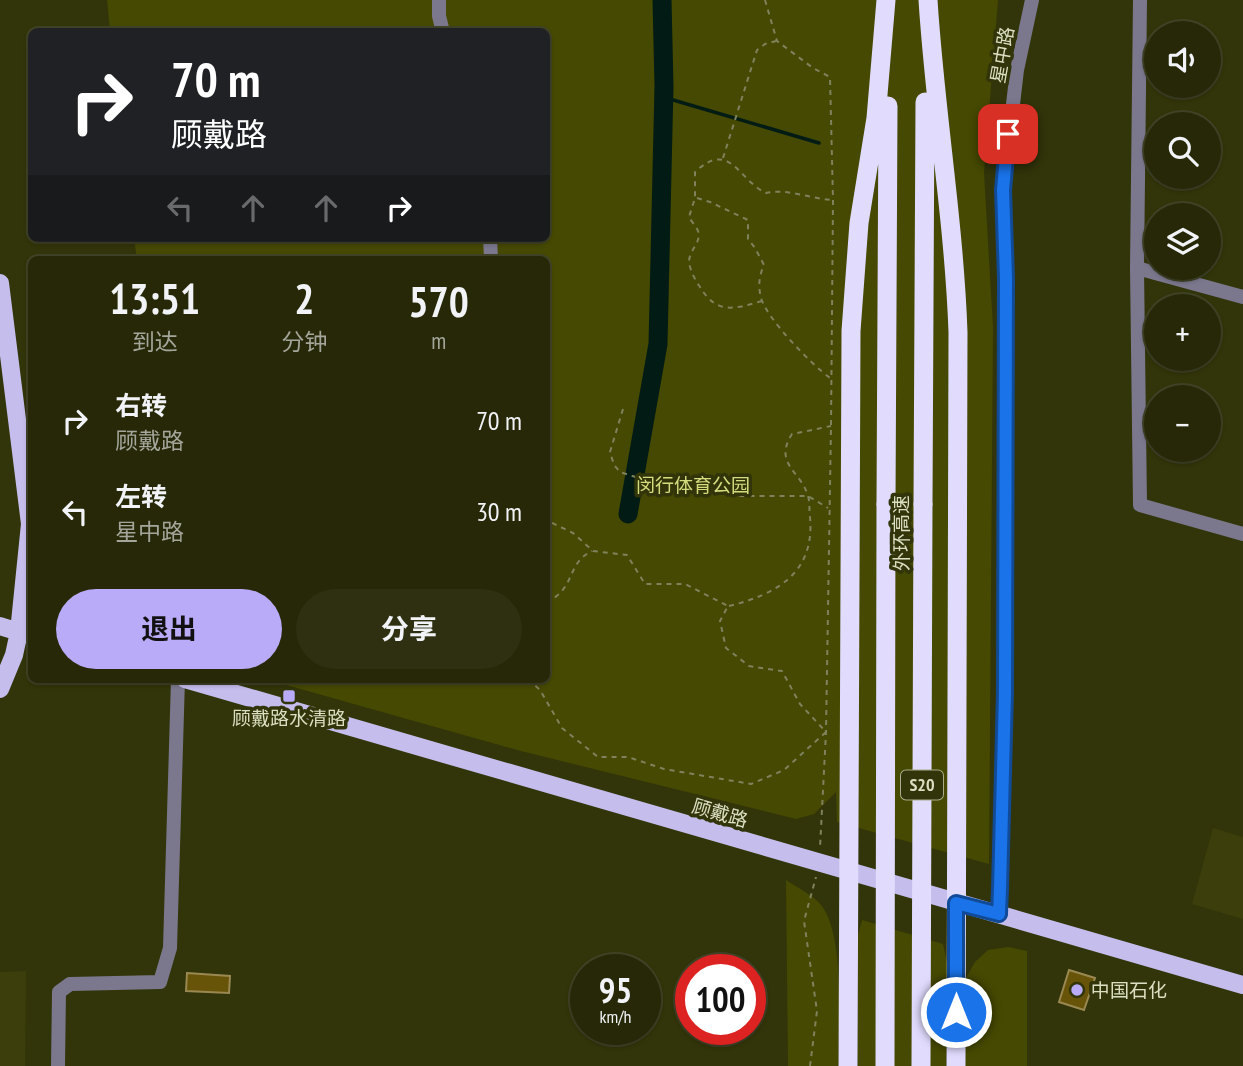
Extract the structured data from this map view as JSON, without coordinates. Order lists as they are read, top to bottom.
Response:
{
  "streets": {
    "highway": ["外环高速", "S20"],
    "main road": ["顾戴路"],
    "street": ["星中路"]
  },
  "crossings": [
    ["星中路", "顾戴路"]
  ],
  "parks": ["闵行体育公园"],
  "places": {
    "transit": ["顾戴路水清路"],
    "other": ["中国石化"]
  },
  "page": {
    "map_buttons": ["+", "−"],
    "turn": ["70 m", "顾戴路"],
    "eta": [
      "13:51",
      "到达",
      "2",
      "分钟",
      "570",
      "m"
    ],
    "list": [
      {
        "name": "右转",
        "note": "顾戴路",
        "value": "70 m"
      },
      {
        "name": "左转",
        "note": "星中路",
        "value": "30 m"
      }
    ],
    "buttons": ["退出", "分享"],
    "speed": "95 km/h",
    "limit": "100"
  }
}
